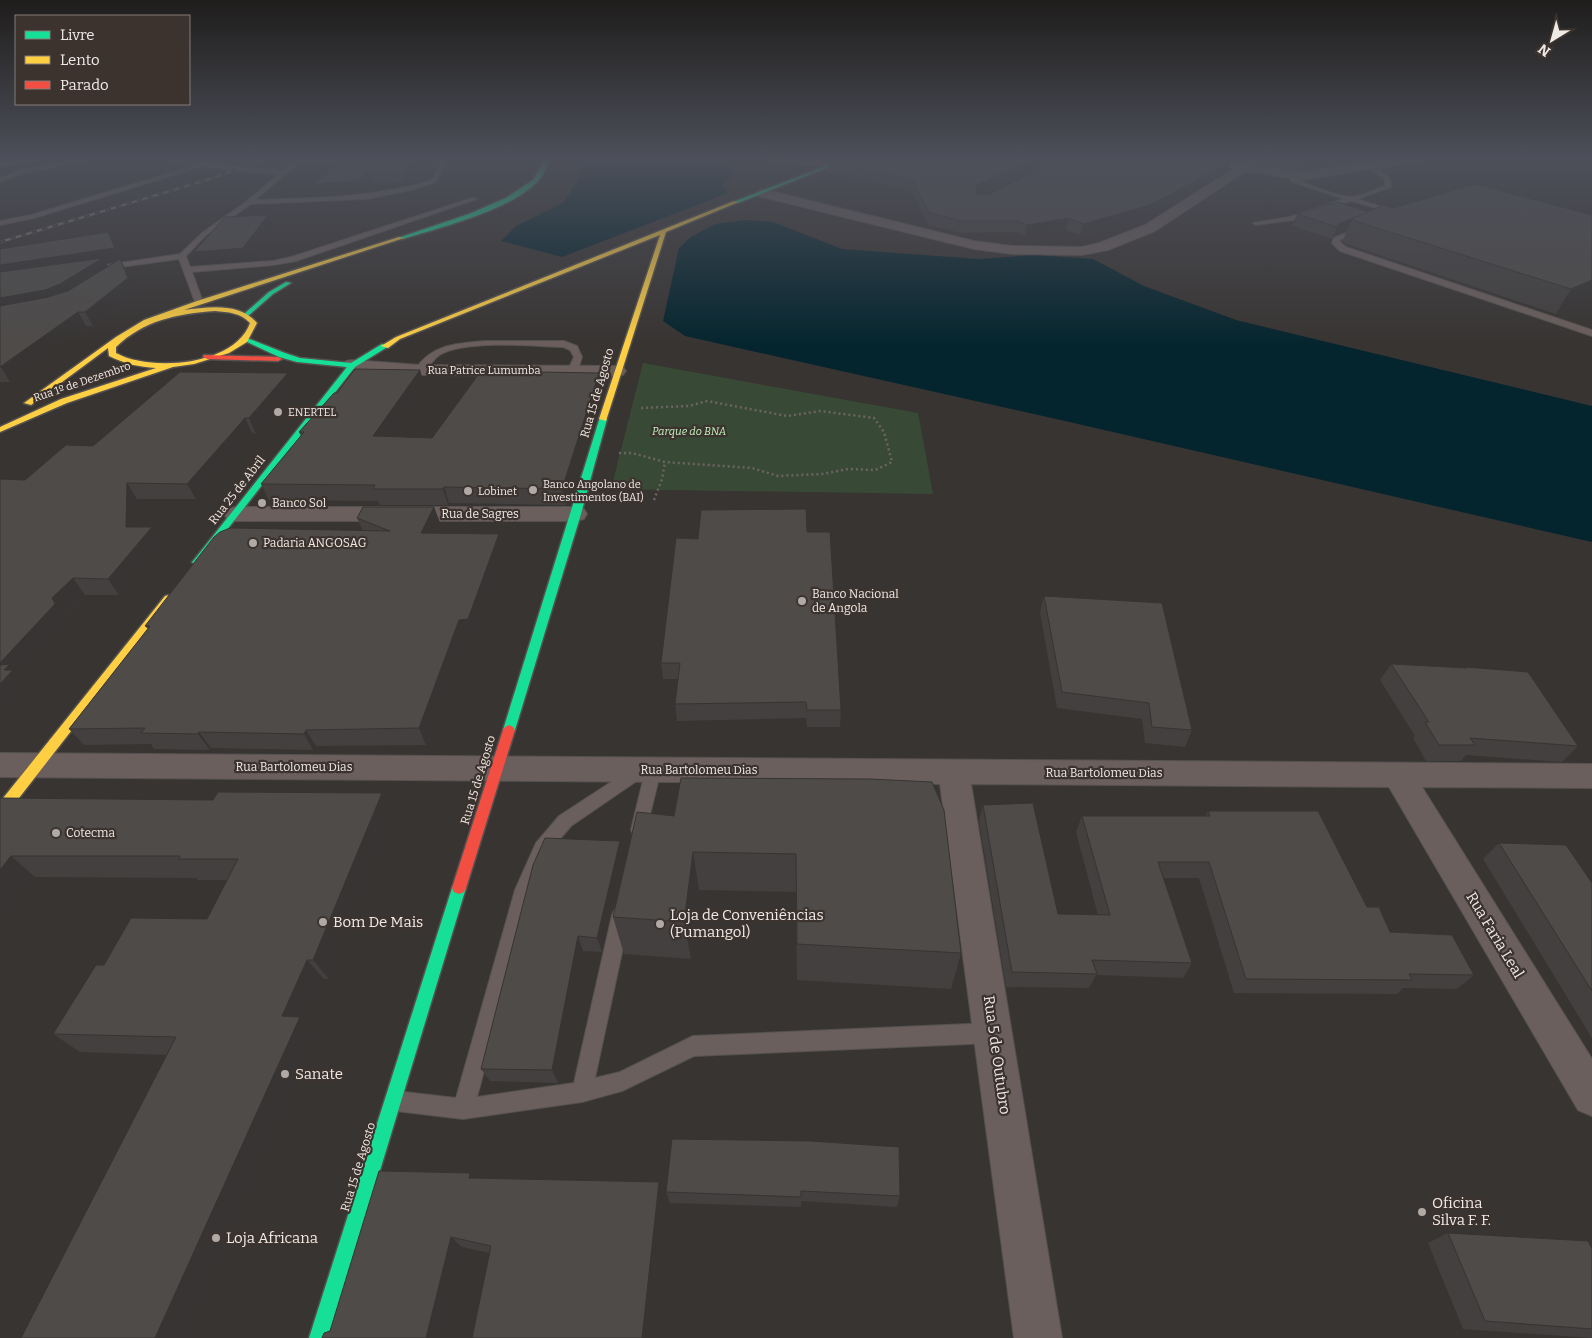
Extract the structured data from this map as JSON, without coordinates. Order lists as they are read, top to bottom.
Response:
{
  "streets": {
    "main road": ["Rua 1º de Dezembro", "Rua 15 de Agosto", "Rua 25 de Abril"],
    "street": [
      "Rua Patrice Lumumba",
      "Rua de Sagres",
      "Rua Bartolomeu Dias",
      "Rua Faria Leal",
      "Rua 5 de Outubro"
    ]
  },
  "crossings": [
    ["Rua Patrice Lumumba", "Rua 15 de Agosto"],
    ["Rua Patrice Lumumba", "Rua 25 de Abril"],
    ["Rua 15 de Agosto", "Rua de Sagres"],
    ["Rua 15 de Agosto", "Rua Bartolomeu Dias"],
    ["Rua 25 de Abril", "Rua de Sagres"],
    ["Rua Bartolomeu Dias", "Rua Faria Leal"],
    ["Rua Bartolomeu Dias", "Rua 5 de Outubro"]
  ],
  "parks": ["Parque do BNA"],
  "places": [
    "ENERTEL",
    "Banco Angolano de Investimentos (BAI)",
    "Lobinet",
    "Banco Sol",
    "Padaria ANGOSAG",
    "Banco Nacional de Angola",
    "Cotecma",
    "Bom De Mais",
    "Loja de Conveniências (Pumangol)",
    "Sanate",
    "Oficina Silva F. F.",
    "Loja Africana"
  ],
  "legend": ["Livre", "Lento", "Parado"],
  "north": "bottom left"
}
